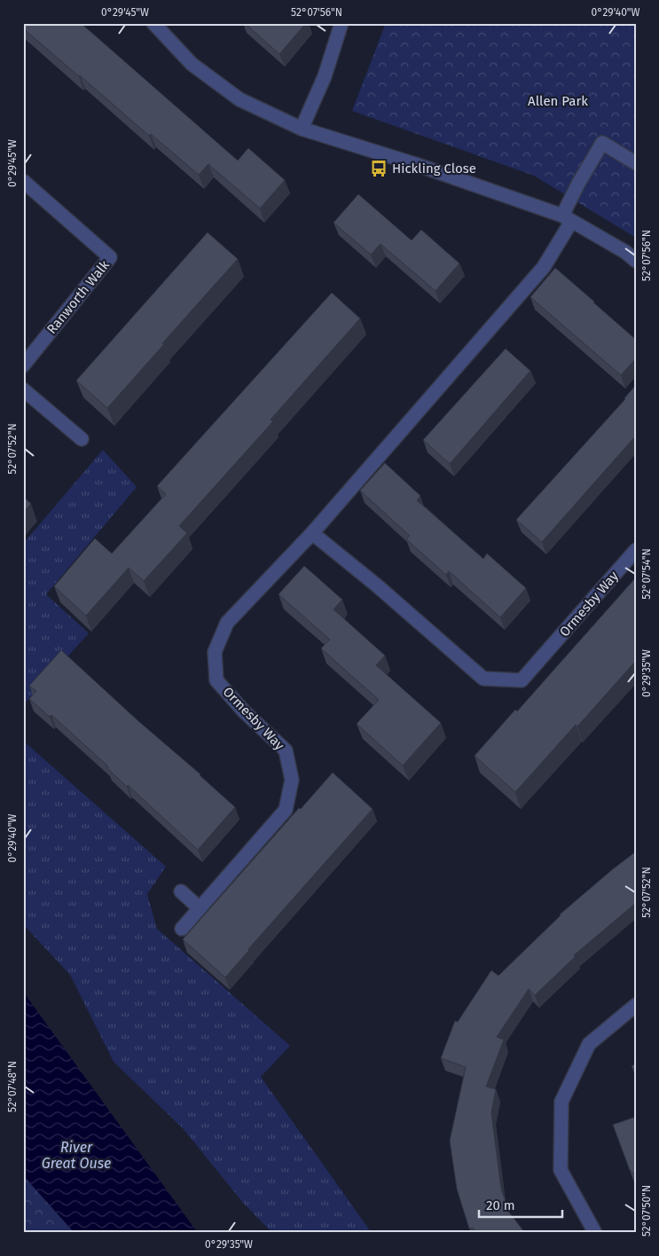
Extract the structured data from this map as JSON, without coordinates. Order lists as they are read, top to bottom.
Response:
{
  "streets": {
    "street": ["Ranworth Walk", "Ormesby Way"]
  },
  "water": ["River Great Ouse"],
  "parks": ["Allen Park"],
  "places": {
    "bus stop": ["Hickling Close"]
  },
  "scale_bar": "20 m",
  "coordinates": [
    "0°29'45\"W",
    "52°07'56\"N",
    "0°29'40\"W",
    "52°07'52\"N",
    "52°07'54\"N",
    "0°29'35\"W",
    "52°07'48\"N",
    "52°07'50\"N"
  ]
}
